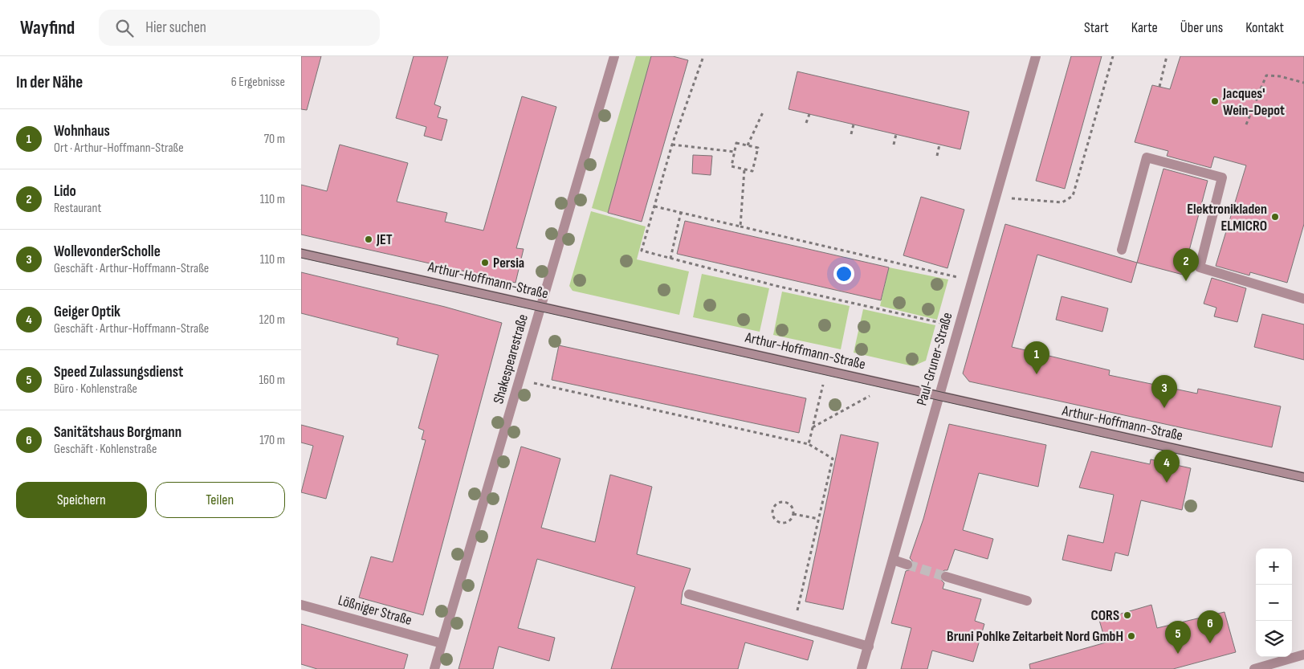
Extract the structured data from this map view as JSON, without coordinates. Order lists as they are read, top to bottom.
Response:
{
  "streets": {
    "street": [
      "Arthur-Hoffmann-Straße",
      "Shakespearestraße",
      "Paul-Gruner-Straße",
      "Lößniger Straße"
    ]
  },
  "crossings": [
    ["Arthur-Hoffmann-Straße", "Shakespearestraße"],
    ["Arthur-Hoffmann-Straße", "Paul-Gruner-Straße"],
    ["Shakespearestraße", "Lößniger Straße"]
  ],
  "places": [
    "Jacques' Wein-Depot",
    "Elektronikladen ELMICRO",
    "JET",
    "Persia",
    "CORS",
    "Bruni Pohlke Zeitarbeit Nord GmbH"
  ],
  "page": {
    "header": "Wayfind",
    "search": "Hier suchen",
    "nav": [
      "Start",
      "Karte",
      "Über uns",
      "Kontakt"
    ],
    "heading": ["In der Nähe", "6 Ergebnisse"],
    "list": [
      {
        "mark": "1",
        "name": "Wohnhaus",
        "note": "Ort · Arthur-Hoffmann-Straße",
        "value": "70 m"
      },
      {
        "mark": "2",
        "name": "Lido",
        "note": "Restaurant",
        "value": "110 m"
      },
      {
        "mark": "3",
        "name": "WollevonderScholle",
        "note": "Geschäft · Arthur-Hoffmann-Straße",
        "value": "110 m"
      },
      {
        "mark": "4",
        "name": "Geiger Optik",
        "note": "Geschäft · Arthur-Hoffmann-Straße",
        "value": "120 m"
      },
      {
        "mark": "5",
        "name": "Speed Zulassungsdienst",
        "note": "Büro · Kohlenstraße",
        "value": "160 m"
      },
      {
        "mark": "6",
        "name": "Sanitätshaus Borgmann",
        "note": "Geschäft · Kohlenstraße",
        "value": "170 m"
      }
    ],
    "pins": [
      "2",
      "1",
      "3",
      "4",
      "6",
      "5"
    ],
    "buttons": ["Speichern", "Teilen"],
    "map_buttons": ["+", "−"]
  }
}
